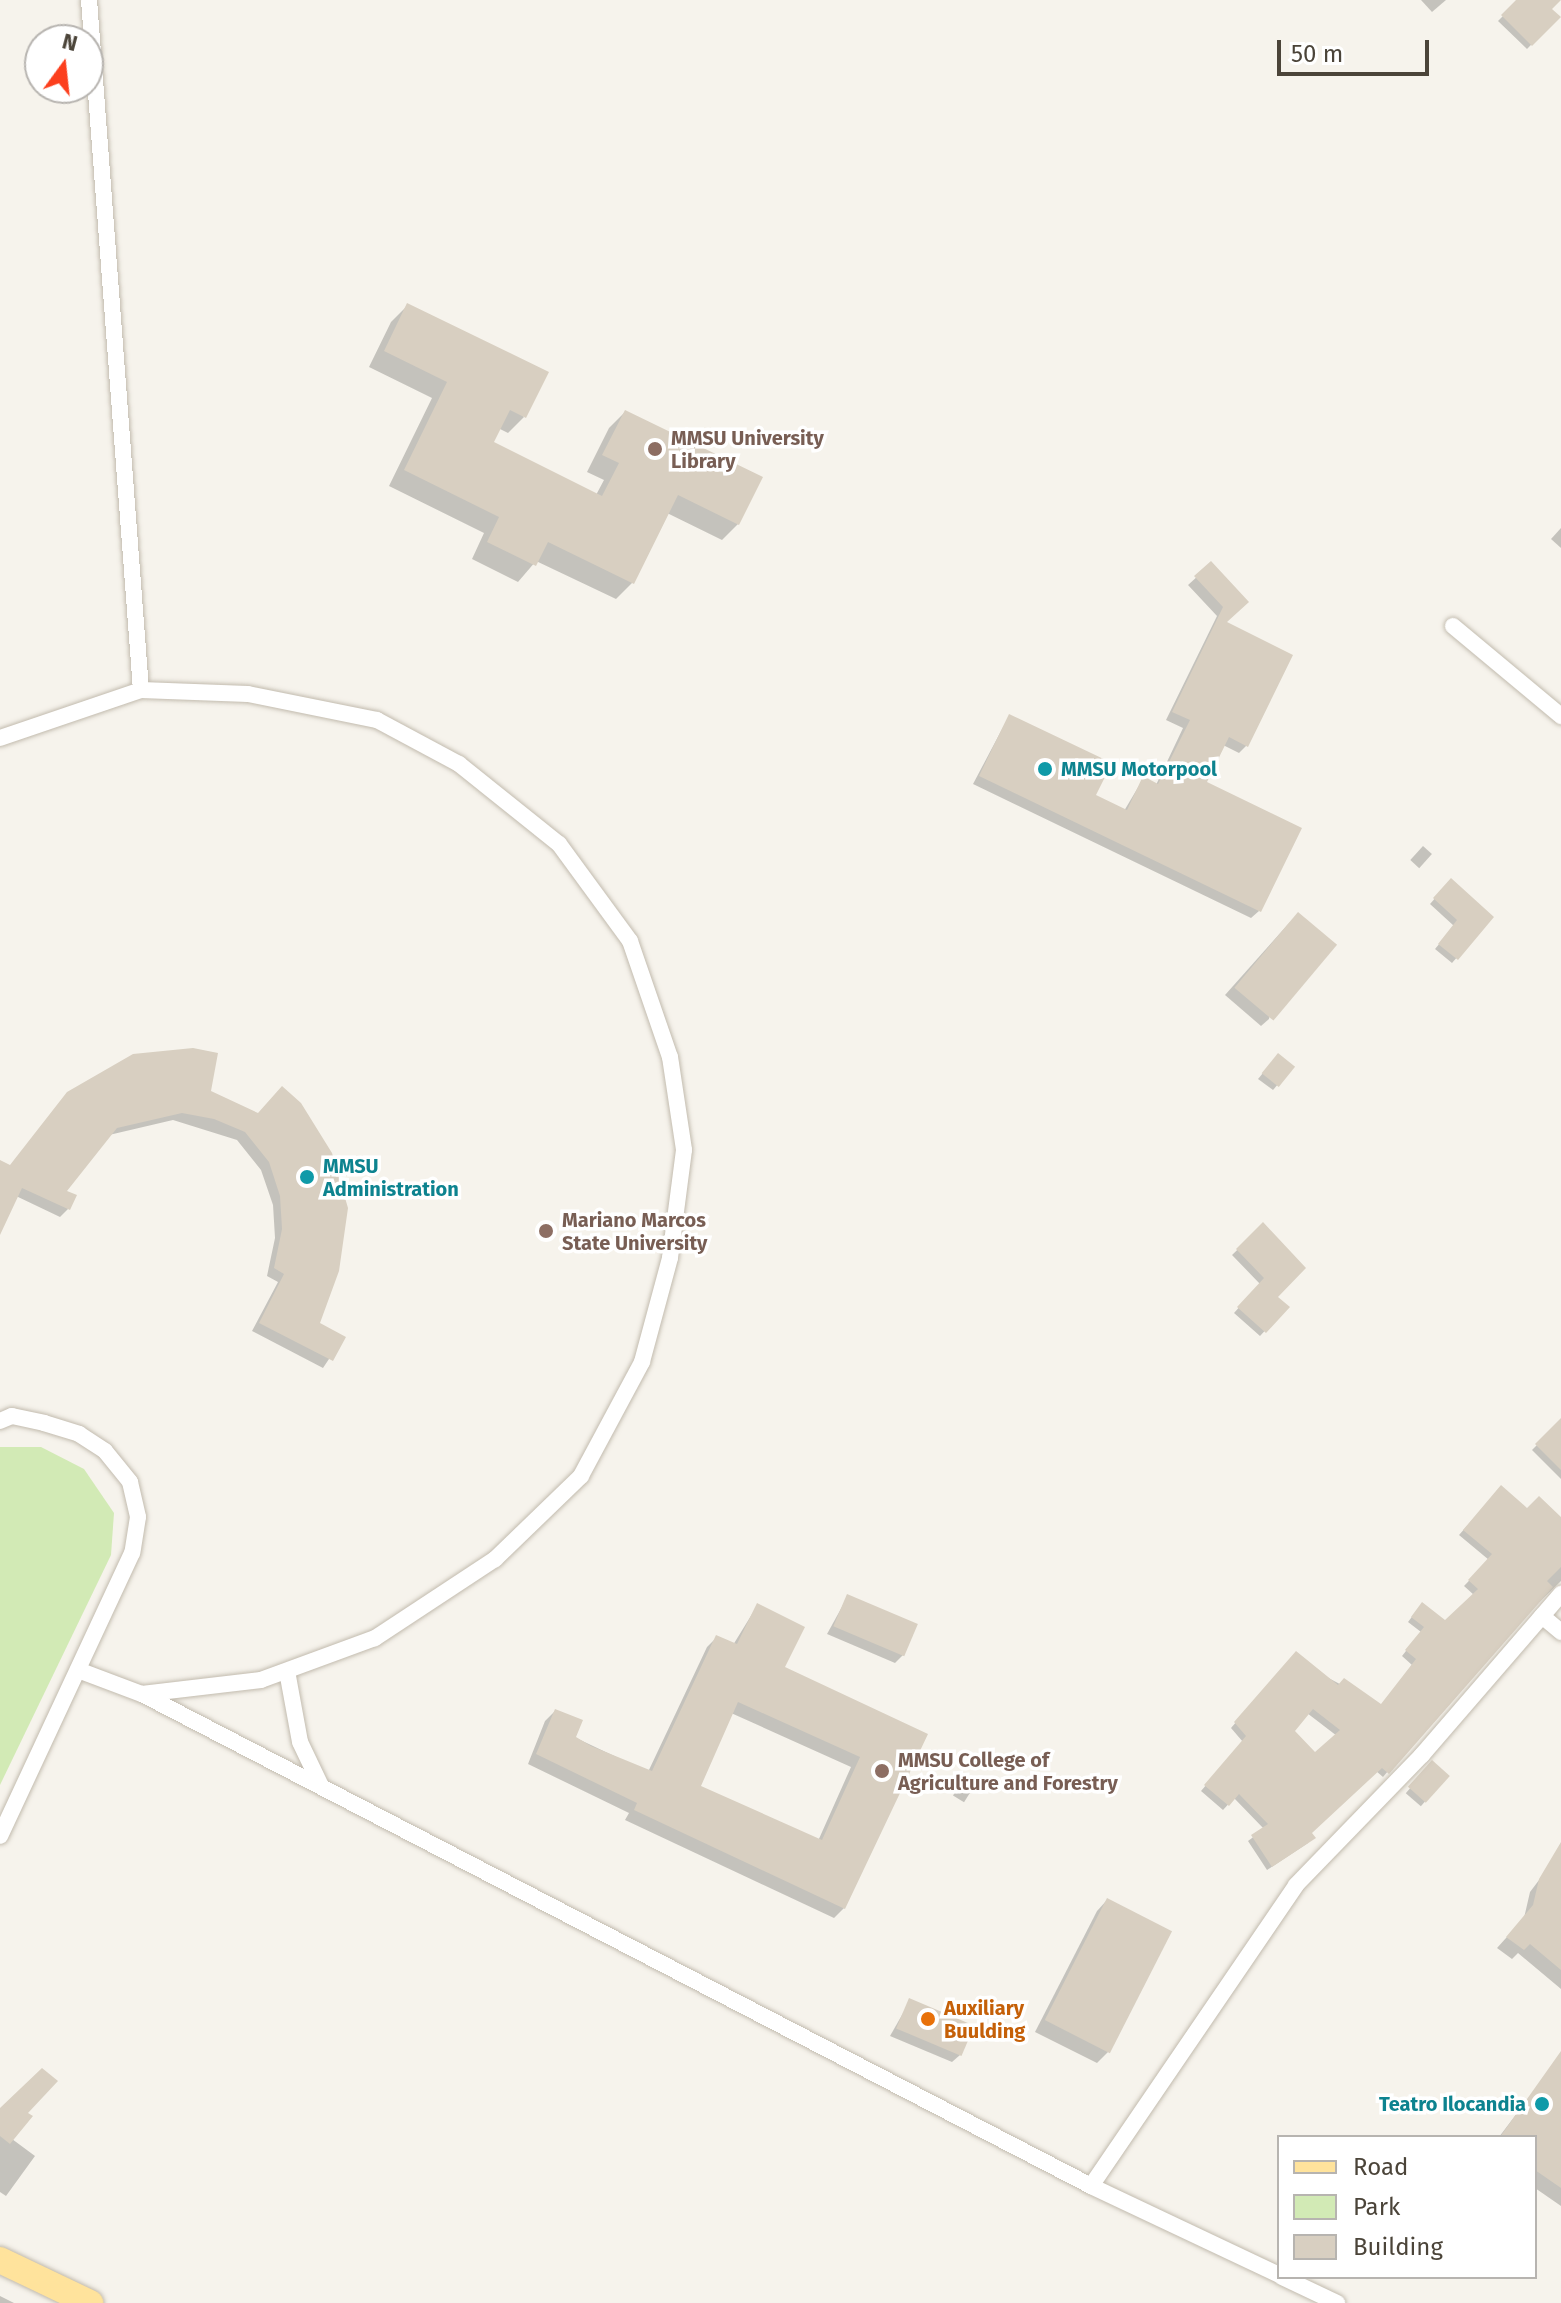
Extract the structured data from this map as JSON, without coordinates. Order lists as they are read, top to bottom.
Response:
{
  "places": [
    "MMSU University Library",
    "MMSU Motorpool",
    "MMSU Administration",
    "Mariano Marcos State University",
    "MMSU College of Agriculture and Forestry",
    "Auxiliary Buulding",
    "Teatro Ilocandia"
  ],
  "legend": ["Road", "Park", "Building"],
  "scale_bar": "50 m",
  "north": "top"
}
